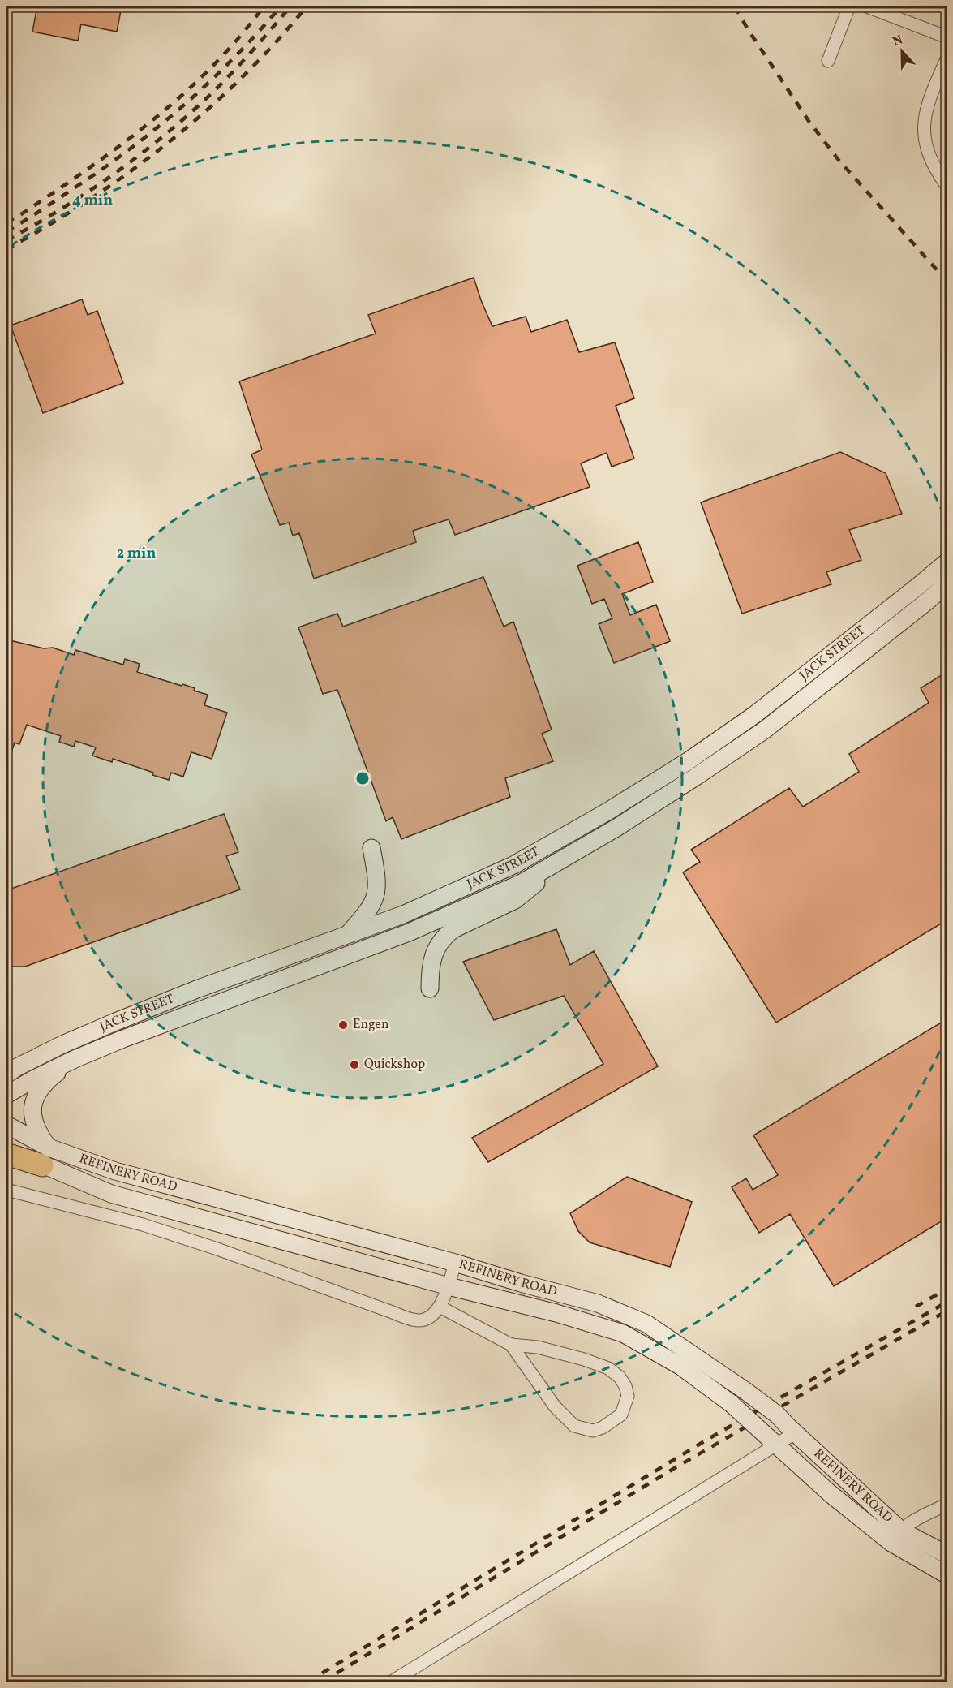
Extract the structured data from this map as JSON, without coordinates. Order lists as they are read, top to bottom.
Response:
{
  "streets": {
    "main road": ["JACK STREET", "REFINERY ROAD"]
  },
  "places": ["Engen", "Quickshop"],
  "north": "top",
  "rings": ["4 min", "2 min"]
}
